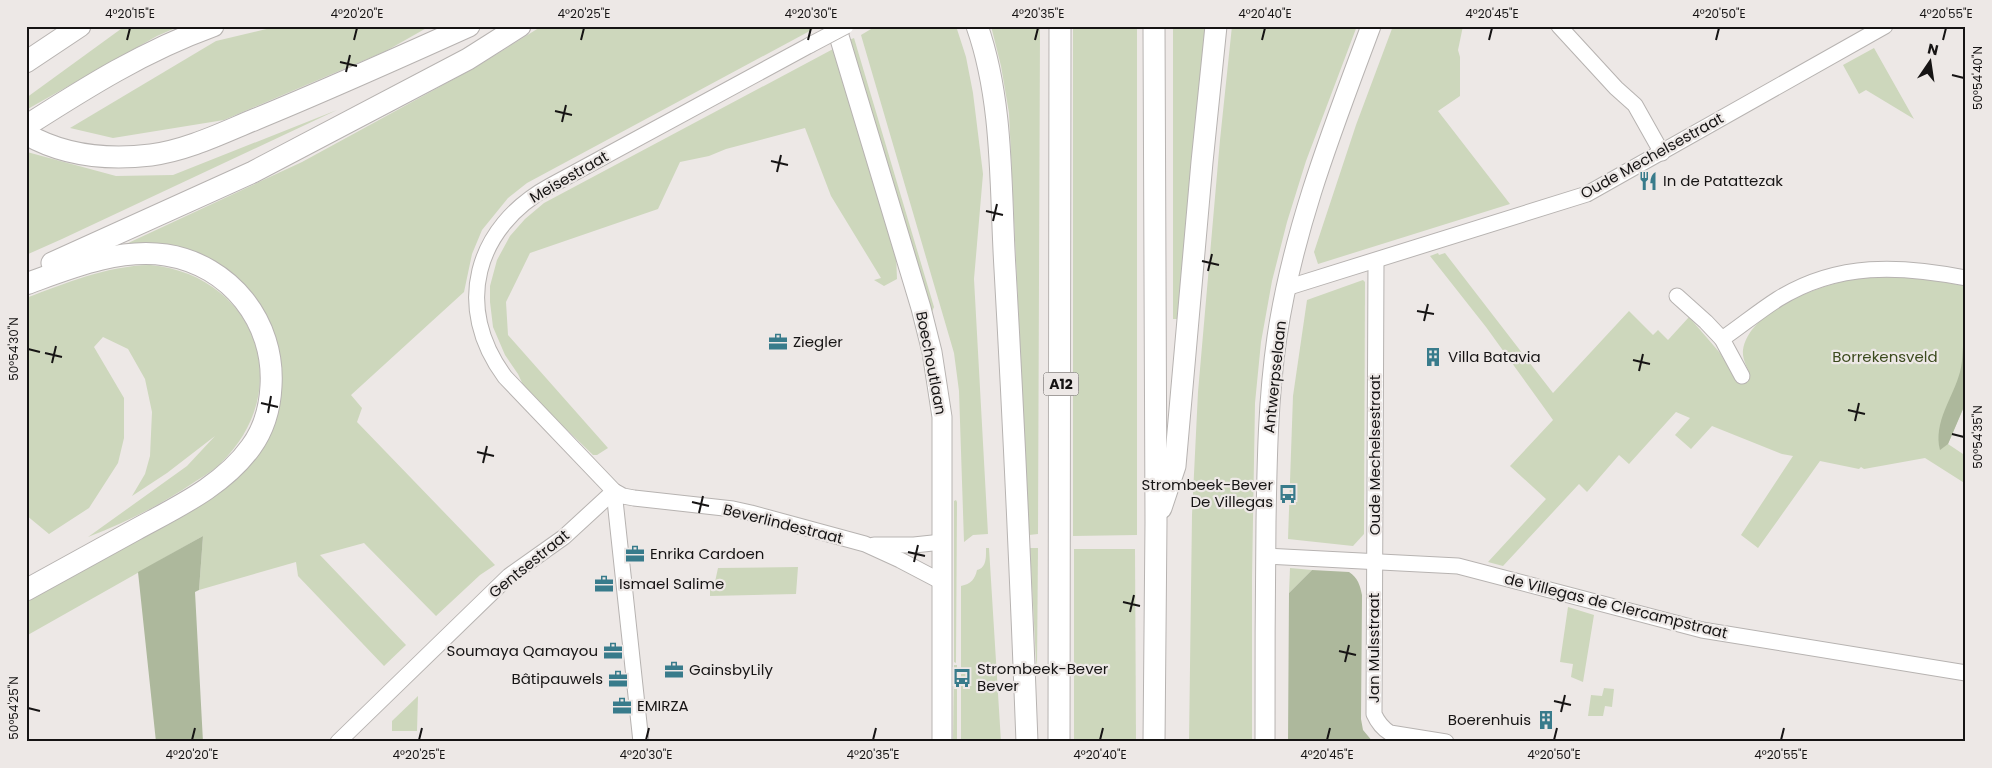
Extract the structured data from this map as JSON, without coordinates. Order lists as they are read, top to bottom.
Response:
{
  "streets": {
    "highway": ["A12"],
    "main road": ["Boechoutlaan", "Antwerpselaan"],
    "street": [
      "Oude Mechelsestraat",
      "Meisestraat",
      "Beverlindestraat",
      "Gentsestraat",
      "de Villegas de Clercampstraat",
      "Jan Mulsstraat"
    ]
  },
  "crossings": [
    ["Oude Mechelsestraat", "Antwerpselaan"],
    ["Oude Mechelsestraat", "de Villegas de Clercampstraat"],
    ["Oude Mechelsestraat", "Jan Mulsstraat"],
    ["Meisestraat", "Beverlindestraat"],
    ["Meisestraat", "Gentsestraat"],
    ["Boechoutlaan", "Beverlindestraat"],
    ["Antwerpselaan", "de Villegas de Clercampstraat"],
    ["Beverlindestraat", "Gentsestraat"],
    ["de Villegas de Clercampstraat", "Jan Mulsstraat"]
  ],
  "parks": ["Borrekensveld"],
  "places": {
    "restaurant": ["In de Patattezak"],
    "office": [
      "Ziegler",
      "Enrika Cardoen",
      "Ismael Salime",
      "Soumaya Qamayou",
      "GainsbyLily",
      "Bâtipauwels",
      "EMIRZA"
    ],
    "building": ["Villa Batavia", "Boerenhuis"],
    "bus stop": ["Strombeek-Bever De Villegas", "Strombeek-Bever Bever"]
  },
  "north": "top",
  "coordinates": [
    "4°20'15\"E",
    "4°20'20\"E",
    "4°20'25\"E",
    "4°20'30\"E",
    "4°20'35\"E",
    "4°20'40\"E",
    "4°20'45\"E",
    "4°20'50\"E",
    "4°20'55\"E",
    "50°54'40\"N",
    "50°54'30\"N",
    "50°54'35\"N",
    "50°54'25\"N"
  ]
}
